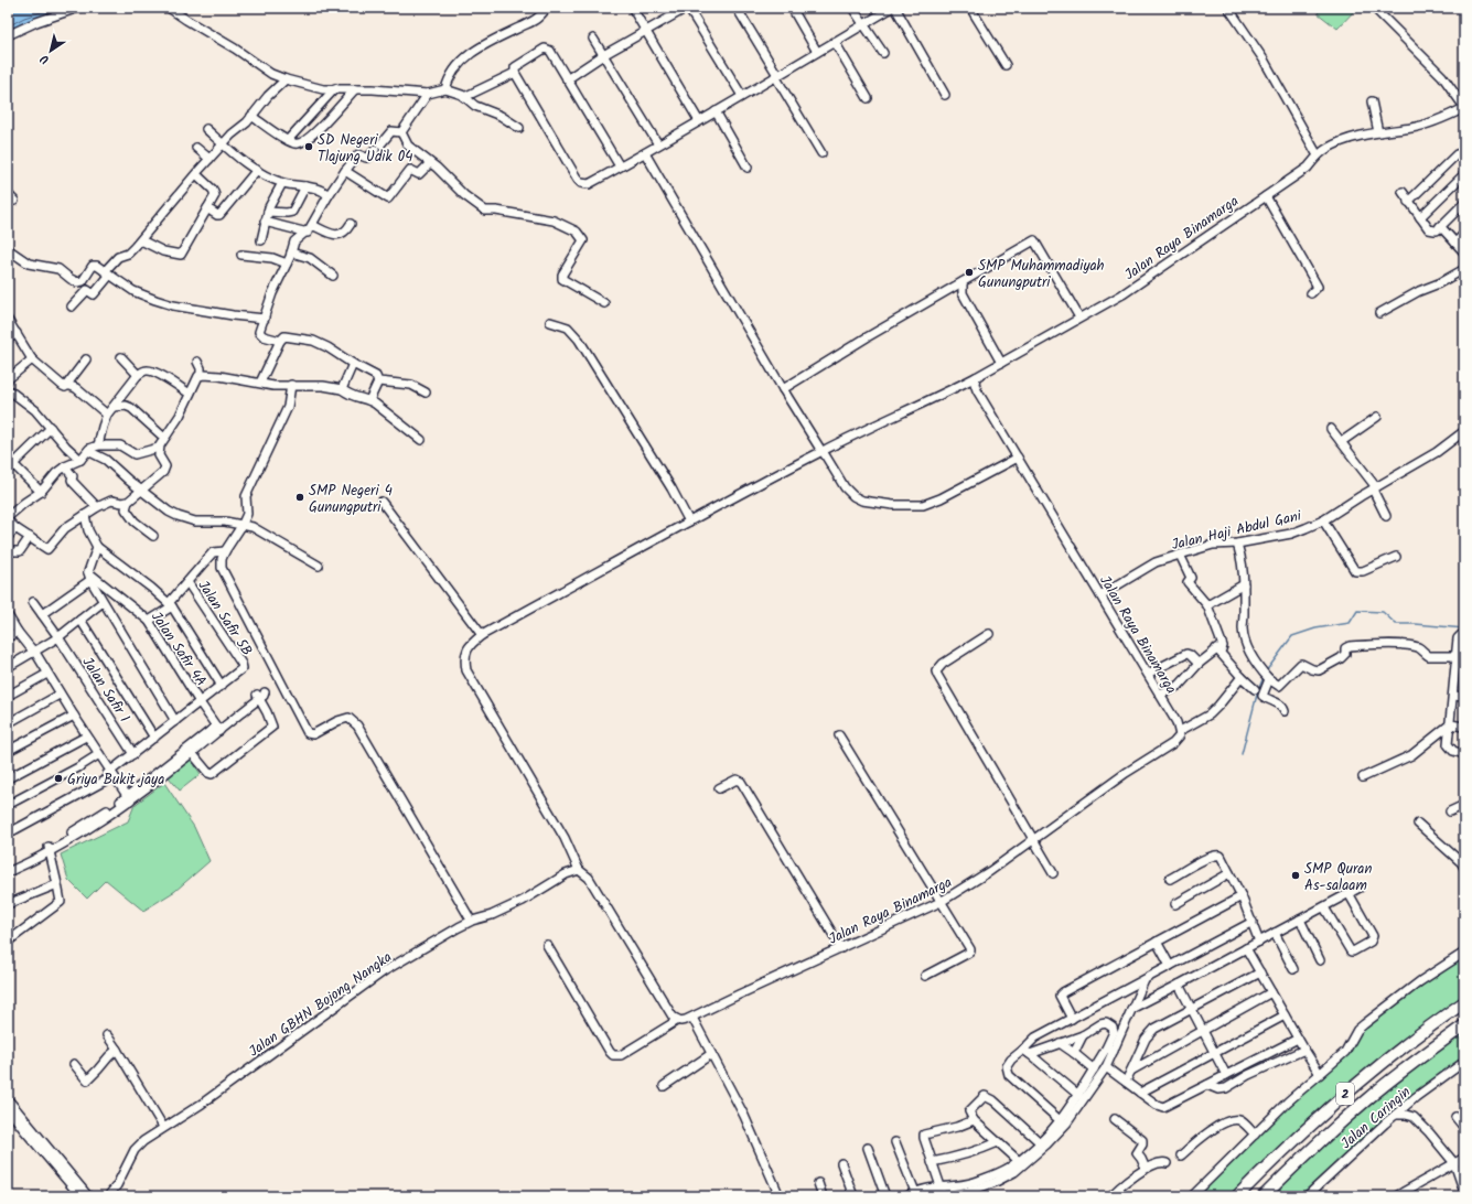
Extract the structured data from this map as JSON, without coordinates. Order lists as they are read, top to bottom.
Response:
{
  "streets": {
    "highway": ["2"],
    "street": [
      "Jalan Raya Binamarga",
      "Jalan Haji Abdul Gani",
      "Jalan Safir 5B",
      "Jalan Safir 4A",
      "Jalan Safir 1",
      "Jalan GBHN Bojong Nangka",
      "Jalan Caringin"
    ]
  },
  "crossings": [
    ["Jalan Raya Binamarga", "Jalan Haji Abdul Gani"]
  ],
  "places": [
    "SD Negeri Tlajung Udik 04",
    "SMP Muhammadiyah Gunungputri",
    "SMP Negeri 4 Gunungputri",
    "Griya Bukit jaya",
    "SMP Quran As-salaam"
  ],
  "north": "bottom left"
}
